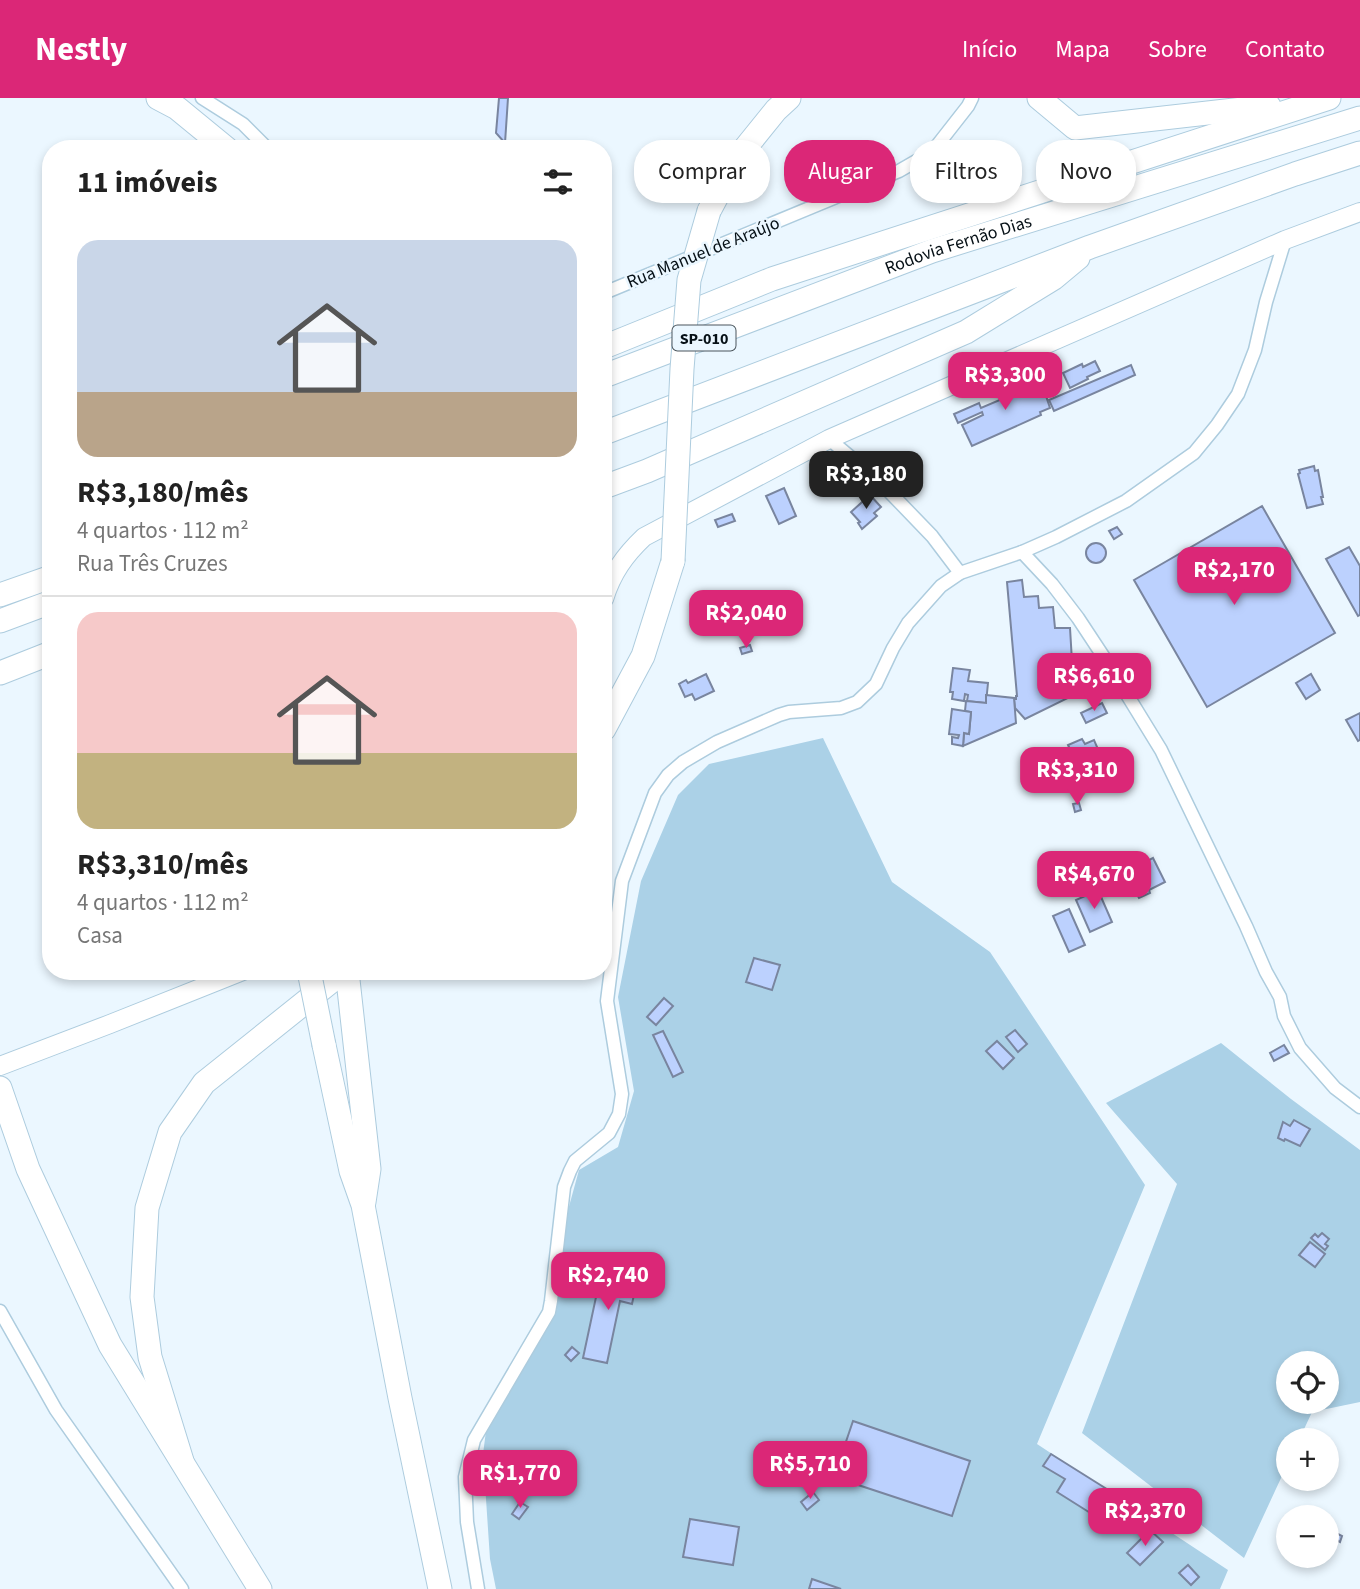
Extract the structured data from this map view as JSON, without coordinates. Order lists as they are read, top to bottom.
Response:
{
  "streets": {
    "highway": ["Rodovia Fernão Dias", "SP-010"],
    "street": ["Rua Manuel de Araújo"]
  },
  "page": {
    "header": "Nestly",
    "nav": [
      "Início",
      "Mapa",
      "Sobre",
      "Contato"
    ],
    "chip": [
      "Comprar",
      "Alugar",
      "Filtros",
      "Novo"
    ],
    "heading": "11 imóveis",
    "list": [
      {
        "name": "R$3,180/mês",
        "note": "4 quartos · 112 m² · Rua Três Cruzes"
      },
      {
        "name": "R$3,310/mês",
        "note": "4 quartos · 112 m² · Casa"
      }
    ],
    "price": [
      "R$3,300",
      "R$3,180",
      "R$2,170",
      "R$2,040",
      "R$6,610",
      "R$3,310",
      "R$4,670",
      "R$2,740",
      "R$5,710",
      "R$1,770",
      "R$2,370"
    ],
    "map_buttons": ["+", "−"]
  }
}
